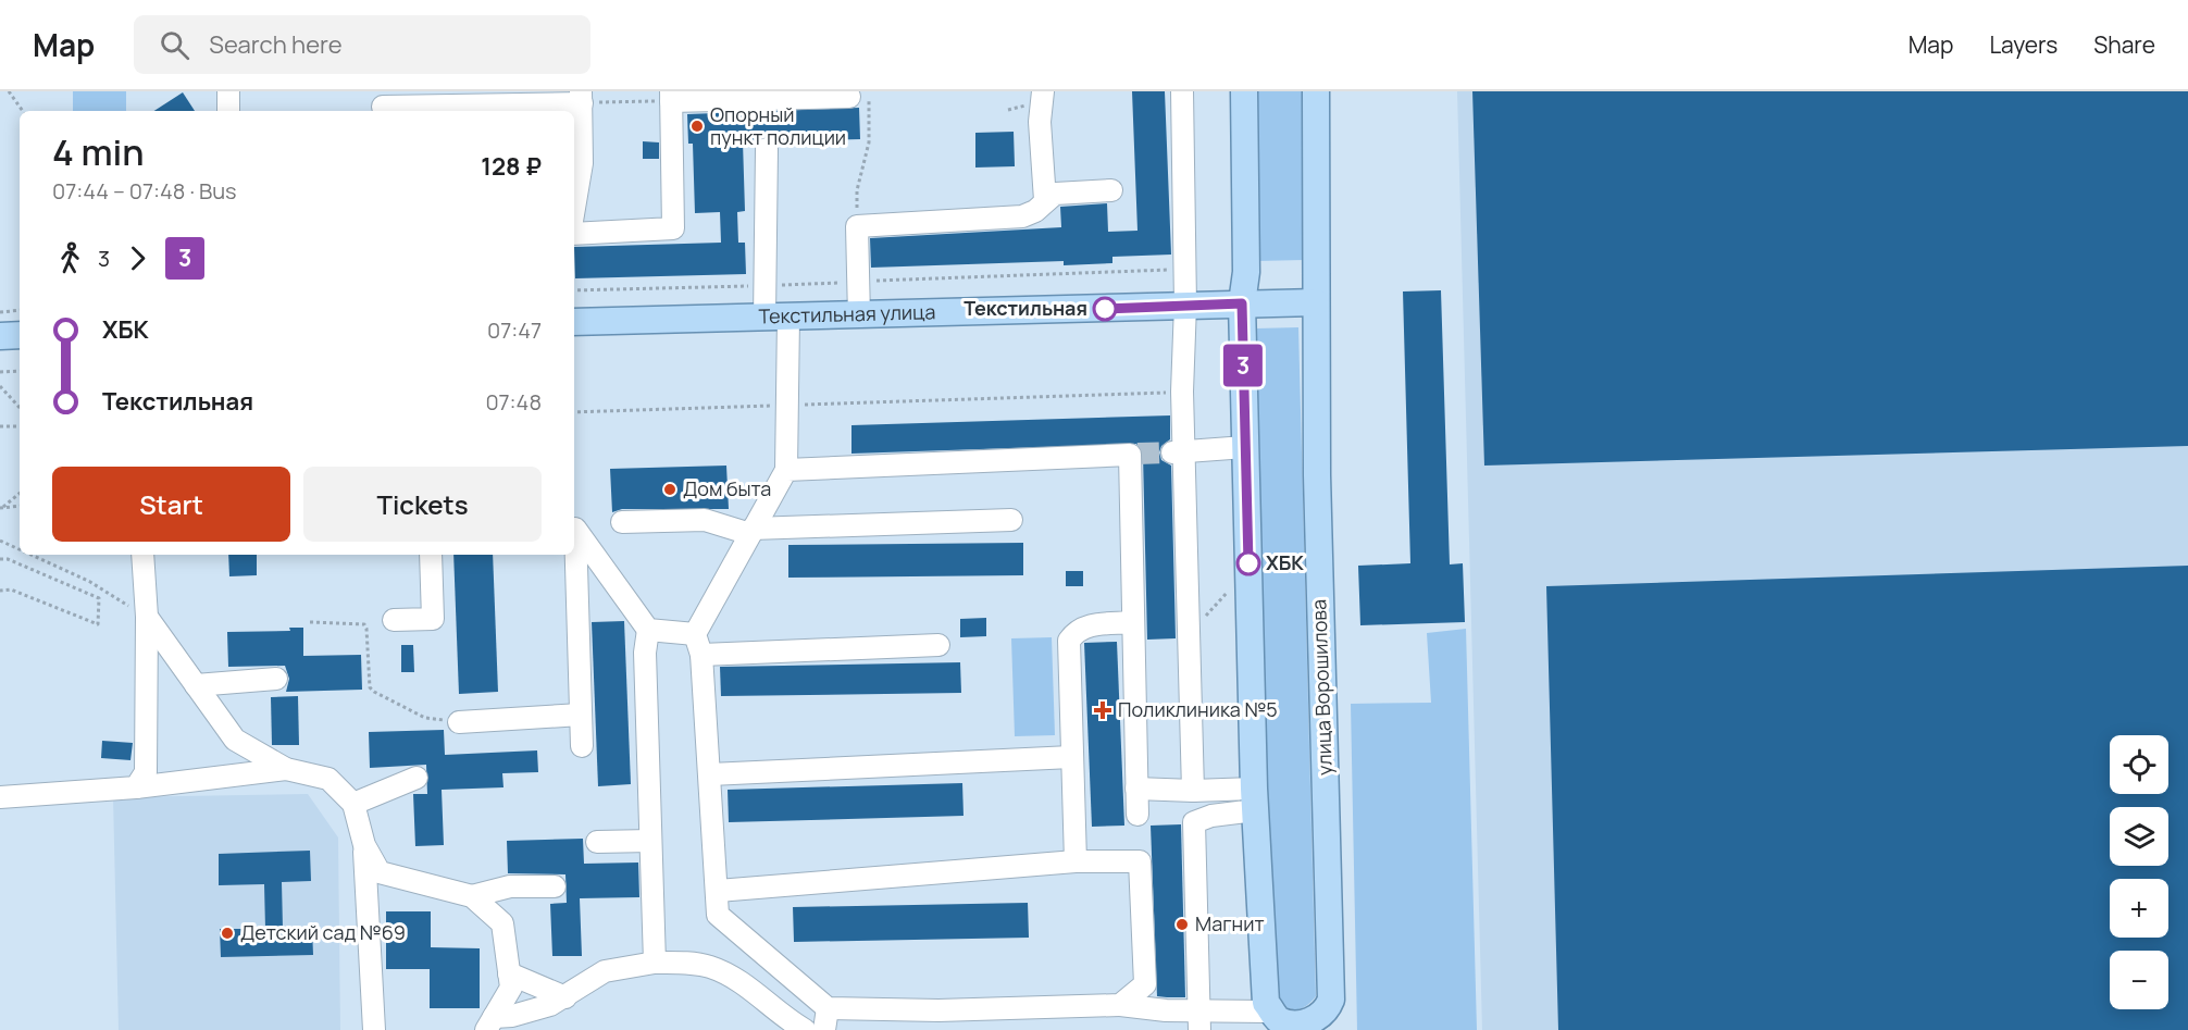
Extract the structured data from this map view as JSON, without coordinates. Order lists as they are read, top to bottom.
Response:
{
  "streets": {
    "main road": ["Текстильная улица", "улица Ворошилова"]
  },
  "crossings": [
    ["Текстильная улица", "улица Ворошилова"]
  ],
  "places": {
    "other": [
      "Опорный пункт полиции",
      "Текстильная",
      "Дом быта",
      "ХБК",
      "Магнит",
      "Детский сад №69"
    ],
    "health": ["Поликлиника №5"]
  },
  "lines": ["bus line 3"],
  "page": {
    "header": "Map",
    "search": "Search here",
    "nav": ["Map", "Layers", "Share"],
    "on_map": "3",
    "heading": ["4 min", "07:44 – 07:48 · Bus", "128 ₽"],
    "legs": ["3", "3"],
    "list": [
      {
        "name": "ХБК",
        "value": "07:47"
      },
      {
        "name": "Текстильная",
        "value": "07:48"
      }
    ],
    "buttons": ["Start", "Tickets"],
    "map_buttons": ["+", "−"]
  }
}
